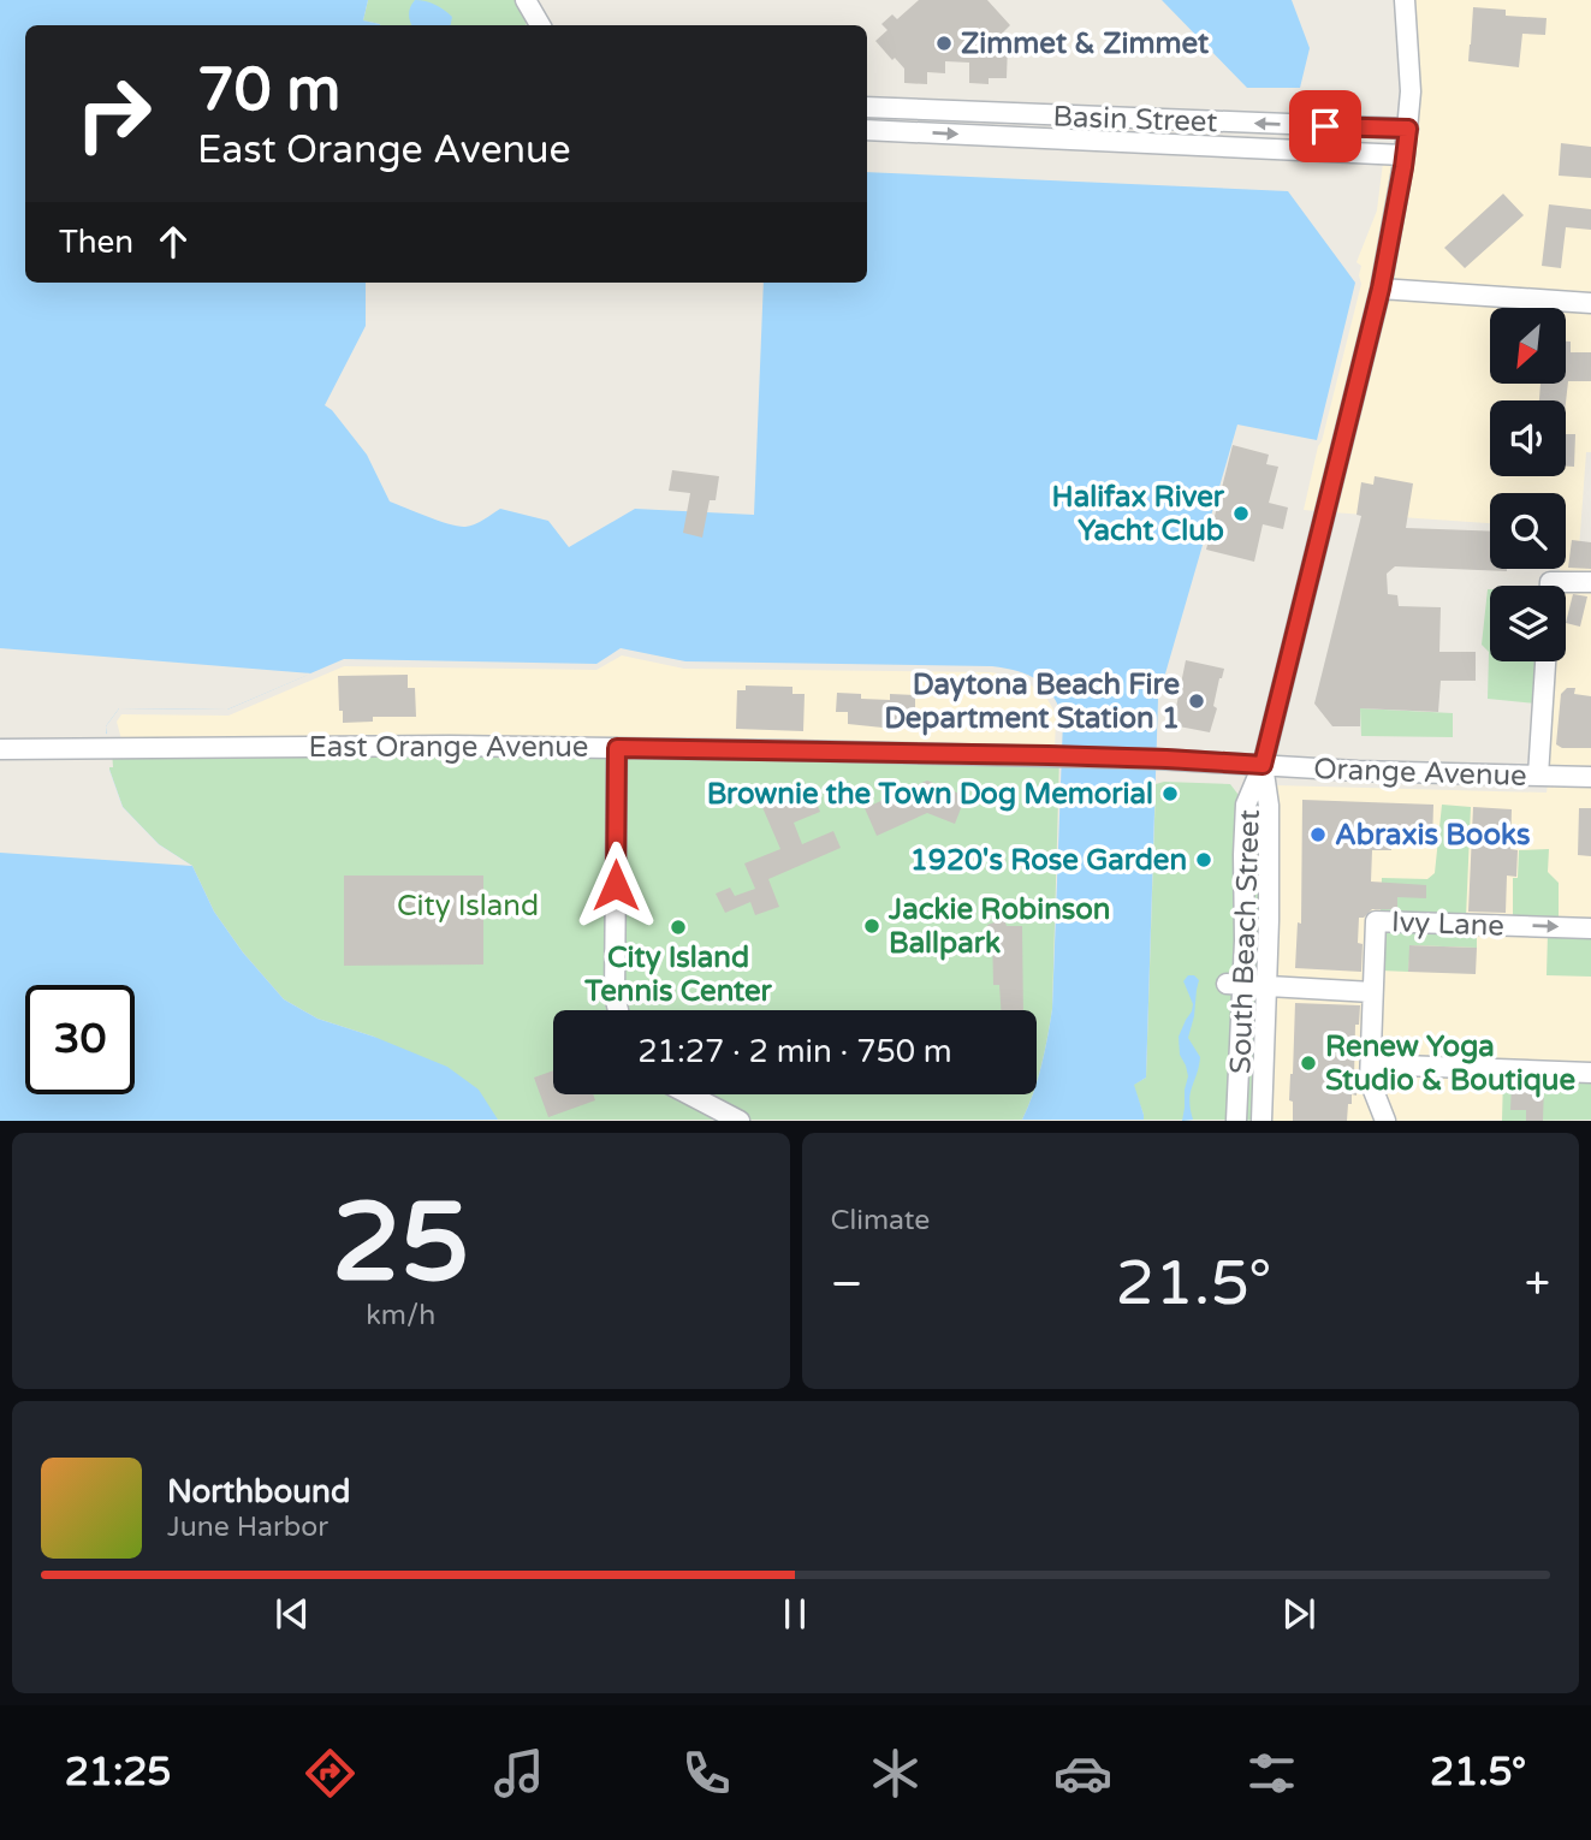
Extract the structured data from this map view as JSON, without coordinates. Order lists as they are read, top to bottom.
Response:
{
  "streets": {
    "street": [
      "Basin Street",
      "East Orange Avenue",
      "Orange Avenue",
      "Ivy Lane",
      "South Beach Street"
    ]
  },
  "crossings": [
    ["Basin Street", "South Beach Street"],
    ["East Orange Avenue", "Orange Avenue"],
    ["Orange Avenue", "South Beach Street"]
  ],
  "parks": ["City Island"],
  "places": [
    "Zimmet & Zimmet",
    "Halifax River Yacht Club",
    "Daytona Beach Fire Department Station 1",
    "Brownie the Town Dog Memorial",
    "Abraxis Books",
    "1920's Rose Garden",
    "Jackie Robinson Ballpark",
    "City Island Tennis Center",
    "Renew Yoga Studio & Boutique"
  ],
  "north": "bottom left",
  "page": {
    "turn": ["70 m", "East Orange Avenue"],
    "then": "Then",
    "limit": "30",
    "trip": "21:27 · 2 min · 750 m",
    "tile": [
      ["25", "km/h"],
      "Climate"
    ],
    "heat": ["−", "21.5°", "+"],
    "song": ["Northbound", "June Harbor"],
    "tabs": ["21:25", "21.5°"]
  }
}
